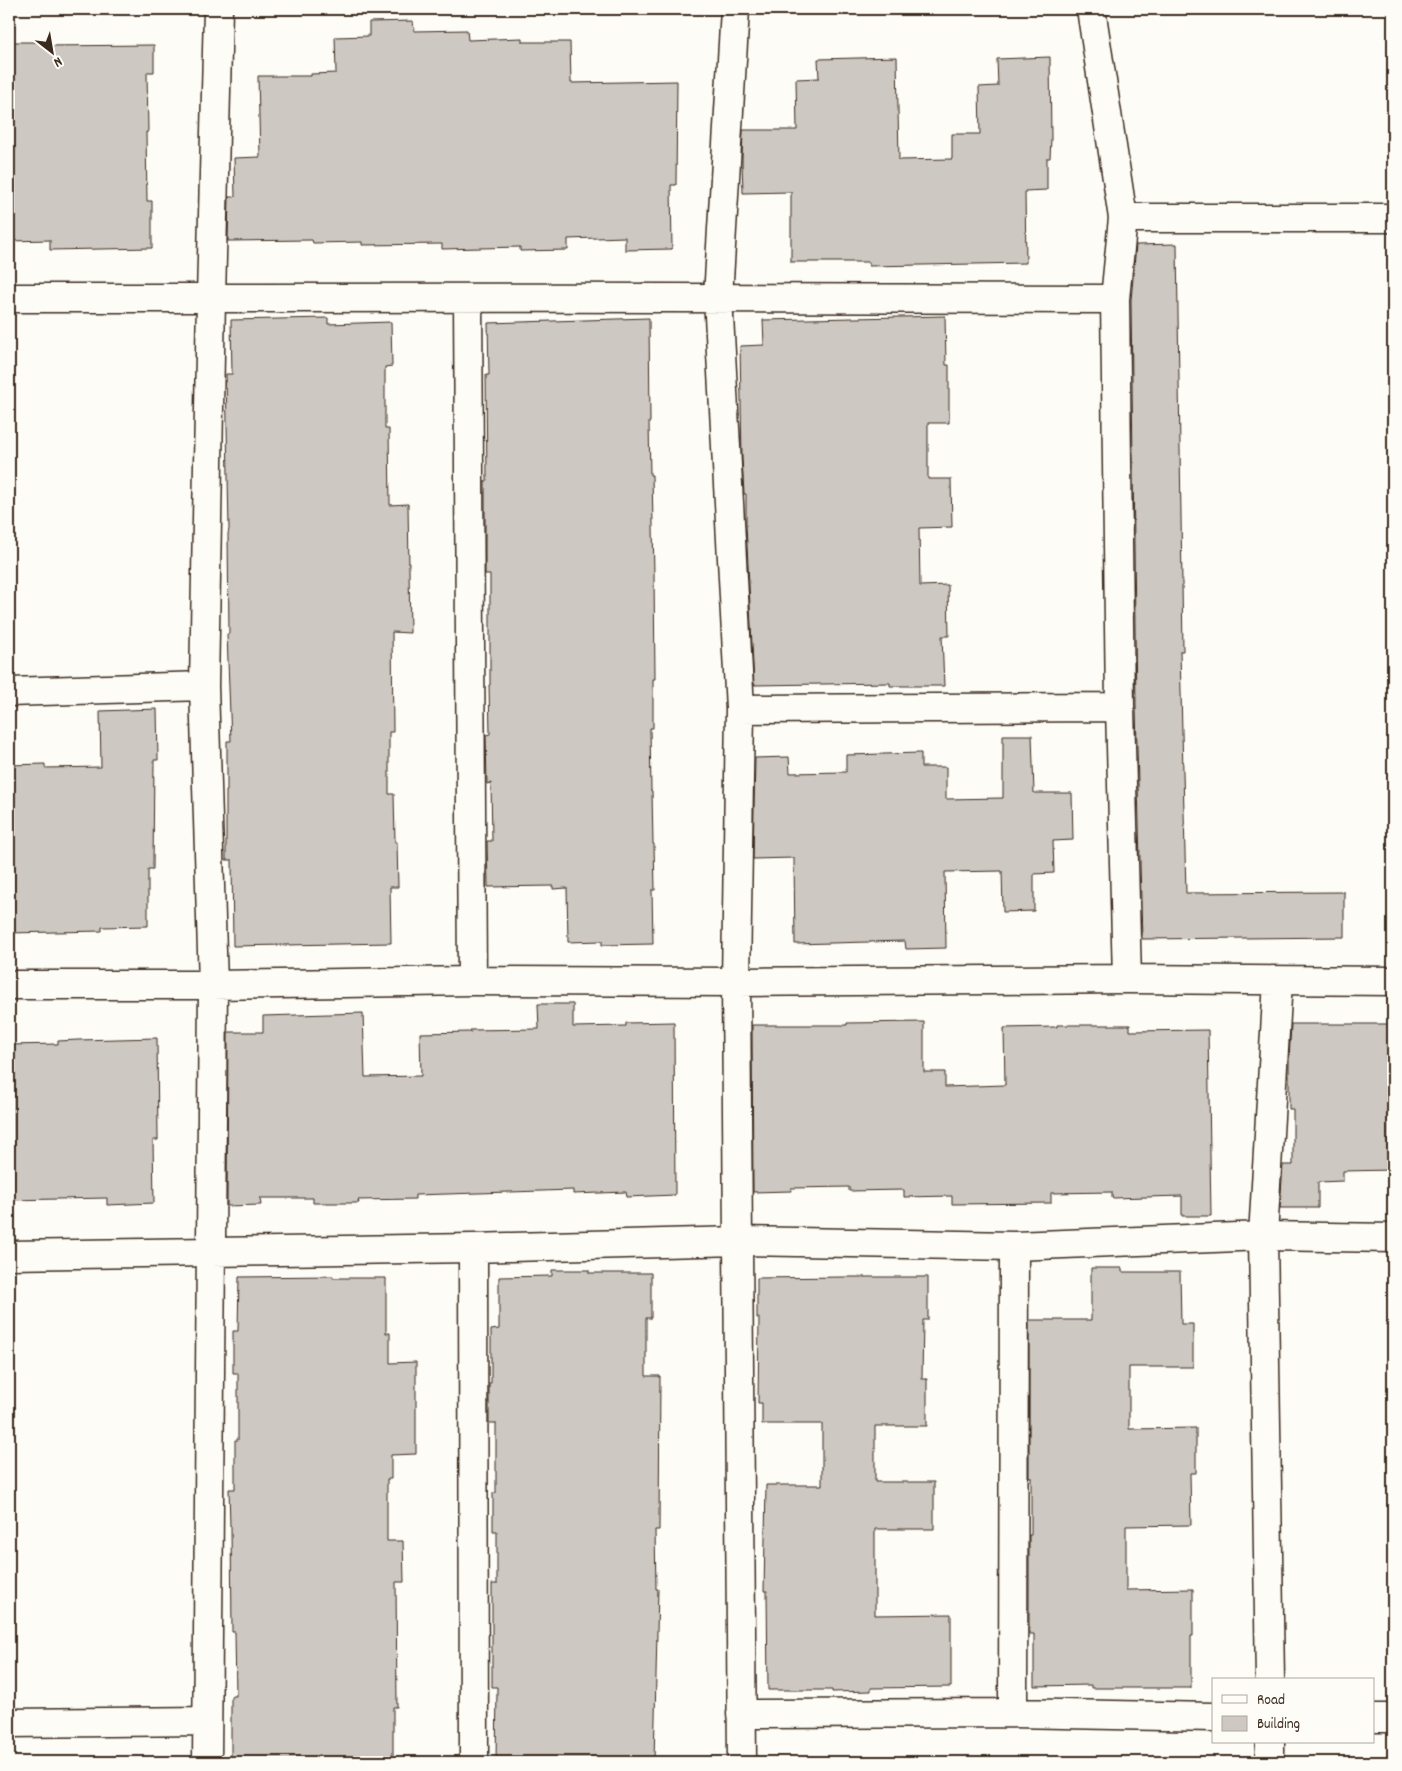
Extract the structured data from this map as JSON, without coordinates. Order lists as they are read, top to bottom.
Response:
{
  "legend": ["Road", "Building"],
  "north": "bottom right"
}
